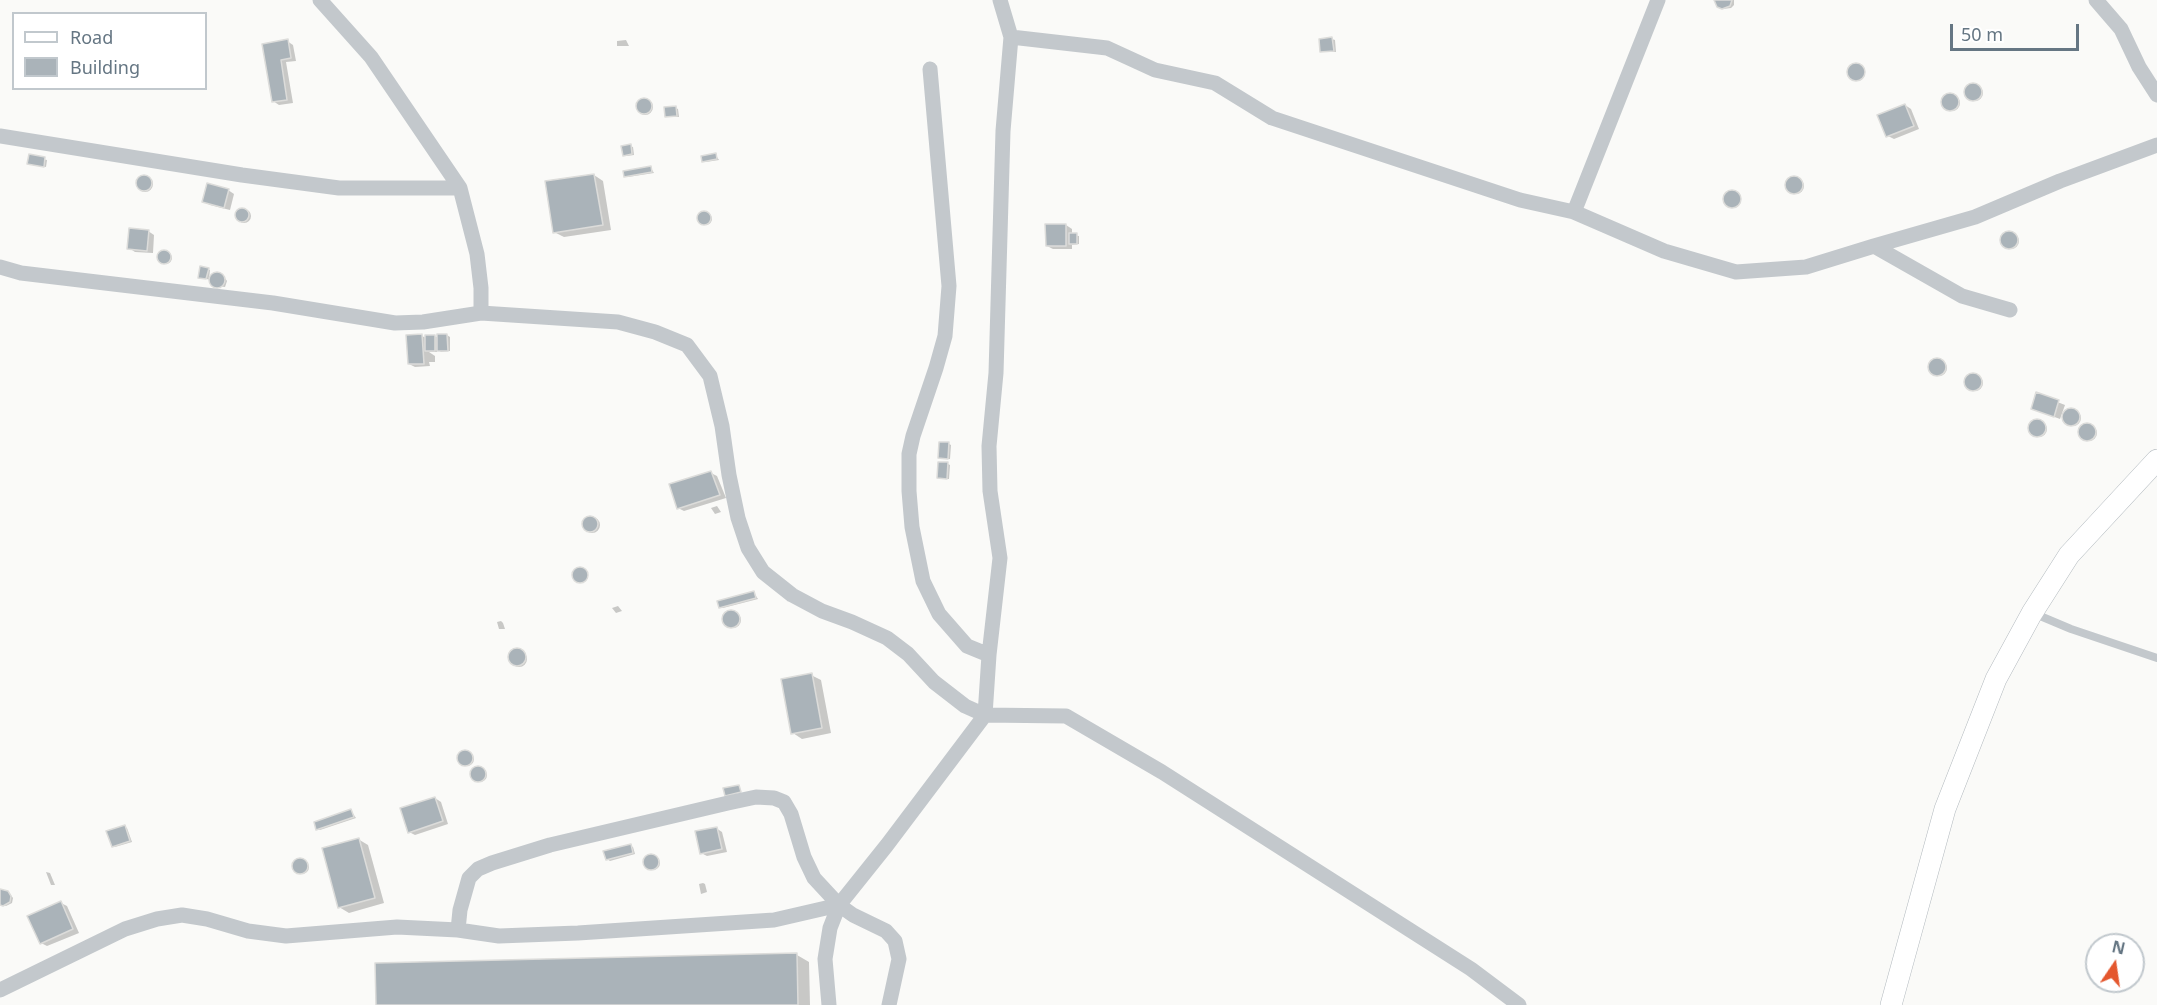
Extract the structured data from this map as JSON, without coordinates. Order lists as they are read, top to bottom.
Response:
{
  "legend": ["Road", "Building"],
  "scale_bar": "50 m",
  "north": "top"
}
